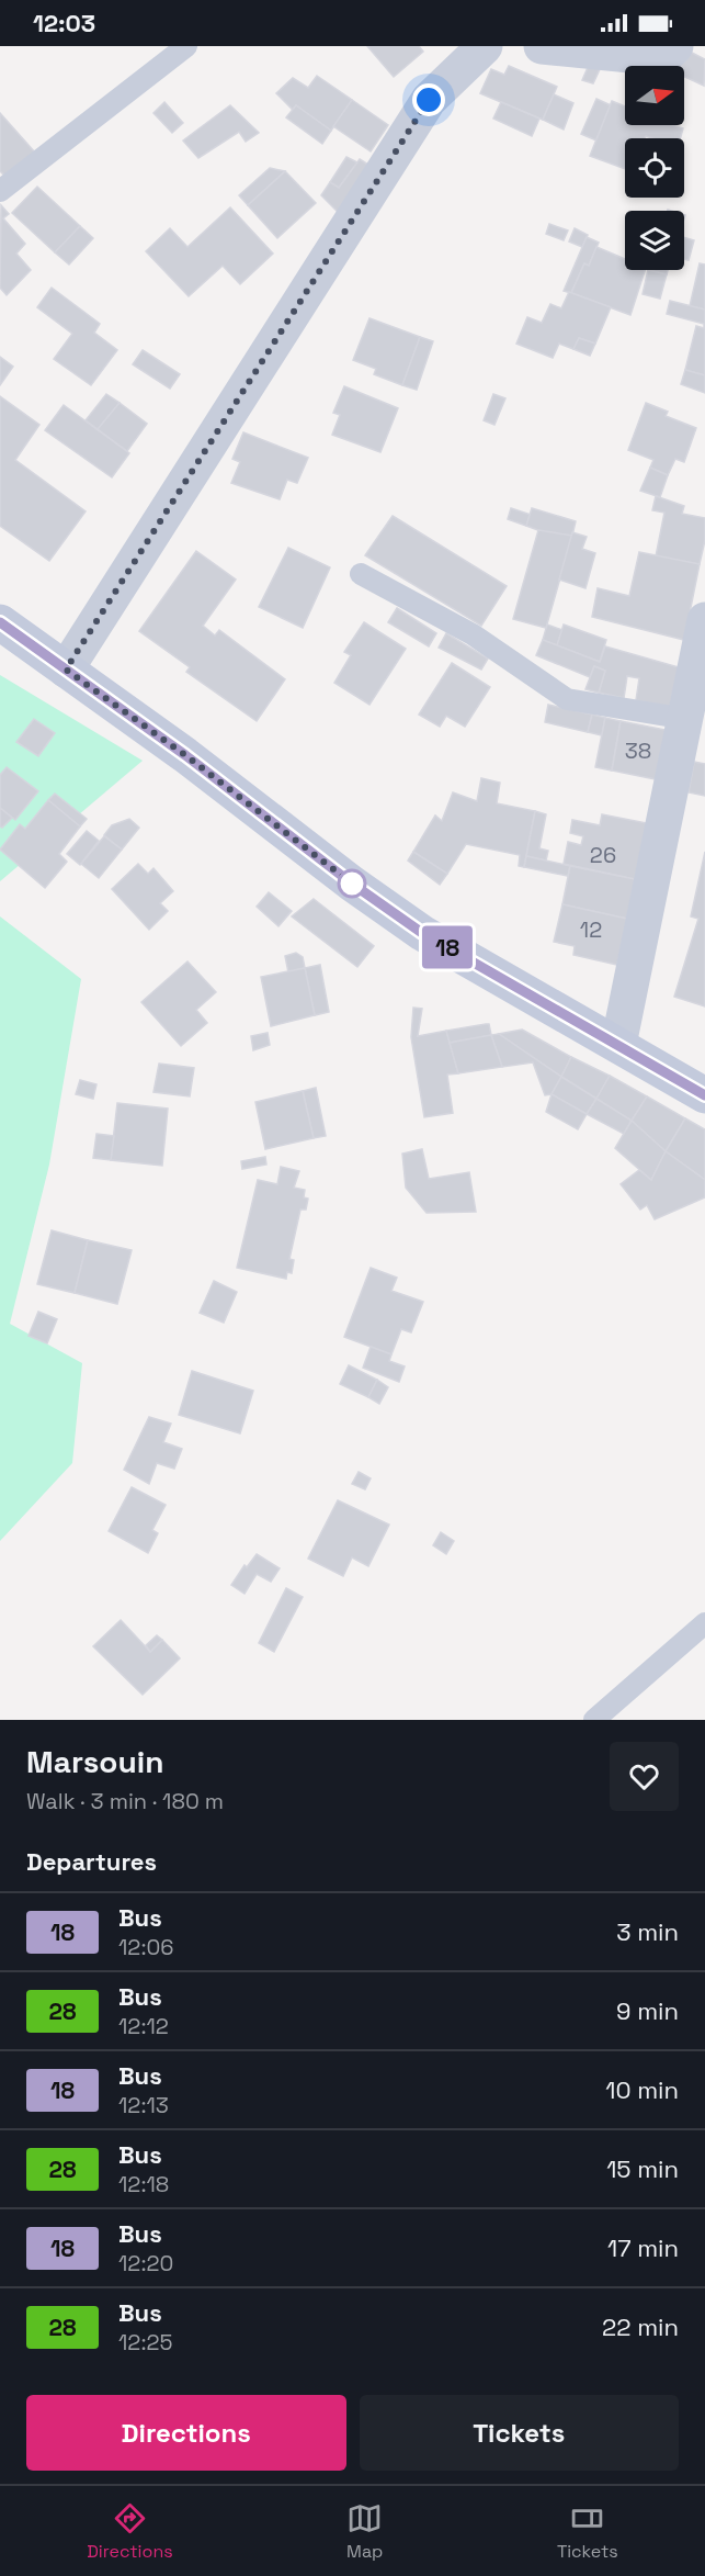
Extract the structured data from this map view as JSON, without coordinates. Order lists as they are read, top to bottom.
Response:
{
  "lines": ["bus line 18"],
  "house_numbers": ["38", "26", "12"],
  "north": "right",
  "page": {
    "status": "12:03",
    "on_map": "18",
    "heading": [
      ["Marsouin", "Walk · 3 min · 180 m"],
      "Departures"
    ],
    "list": [
      {
        "mark": "18",
        "name": "Bus",
        "note": "12:06",
        "value": "3 min"
      },
      {
        "mark": "28",
        "name": "Bus",
        "note": "12:12",
        "value": "9 min"
      },
      {
        "mark": "18",
        "name": "Bus",
        "note": "12:13",
        "value": "10 min"
      },
      {
        "mark": "28",
        "name": "Bus",
        "note": "12:18",
        "value": "15 min"
      },
      {
        "mark": "18",
        "name": "Bus",
        "note": "12:20",
        "value": "17 min"
      },
      {
        "mark": "28",
        "name": "Bus",
        "note": "12:25",
        "value": "22 min"
      }
    ],
    "buttons": ["Directions", "Tickets"],
    "tabs": ["Directions", "Map", "Tickets"]
  }
}
